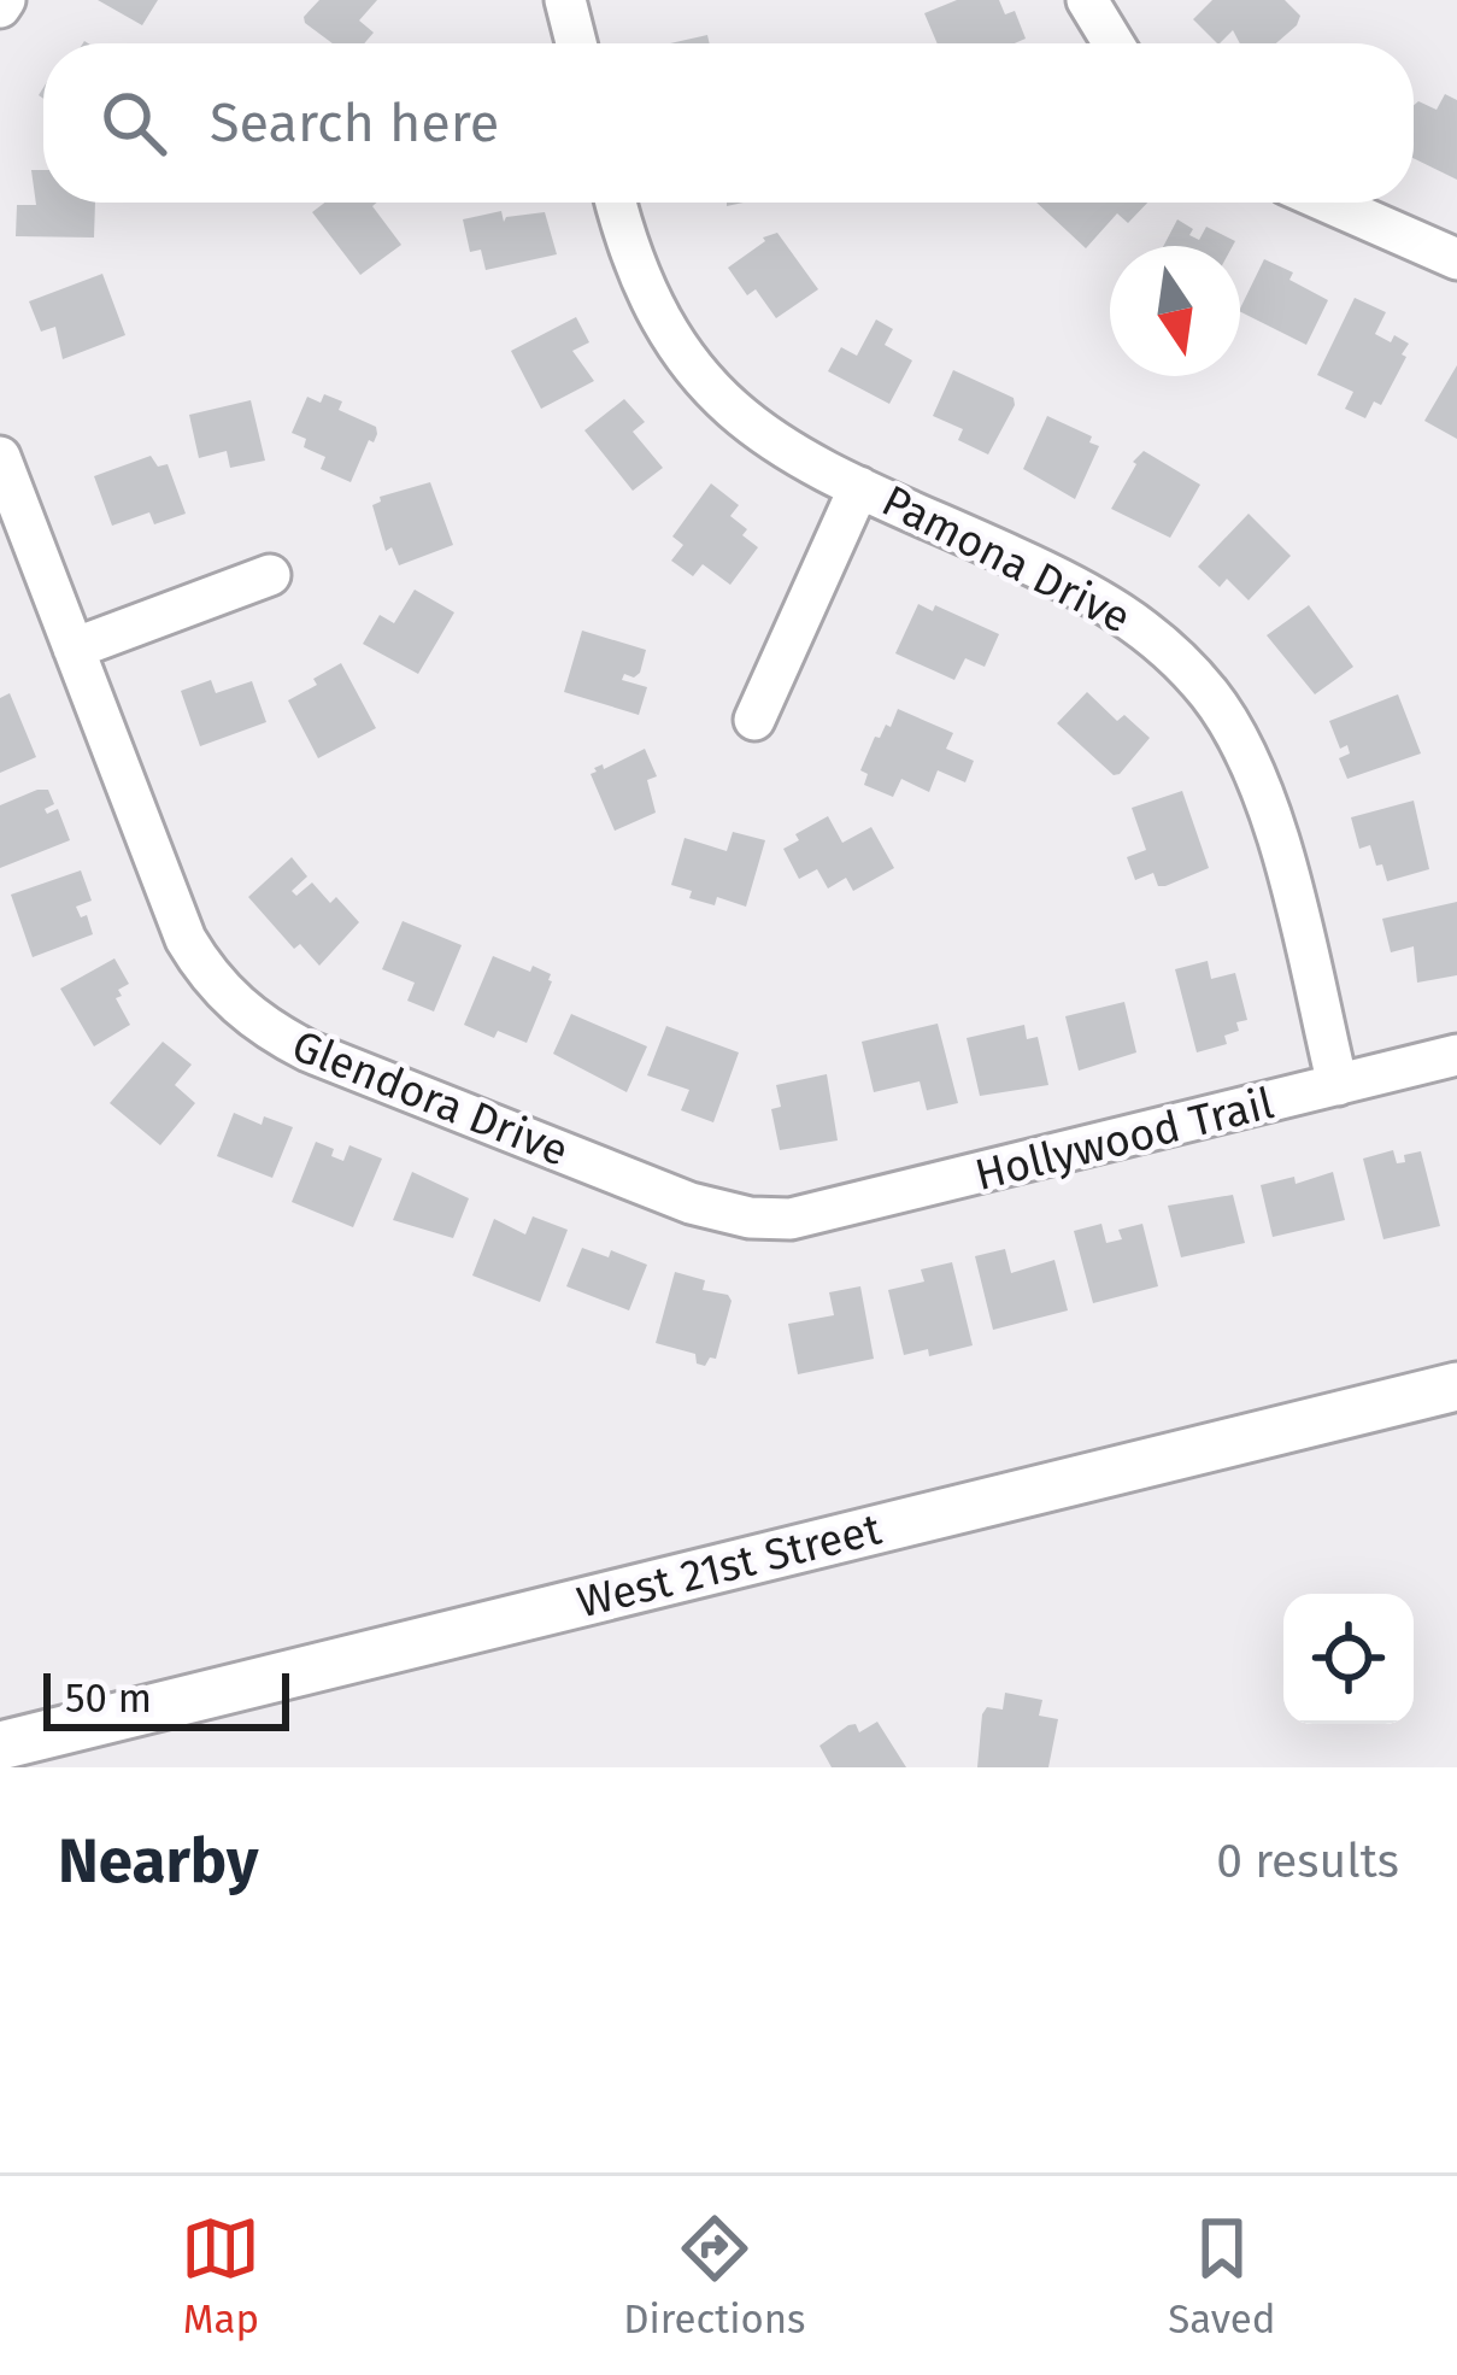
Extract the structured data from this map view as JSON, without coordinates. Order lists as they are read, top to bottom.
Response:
{
  "streets": {
    "street": [
      "Pamona Drive",
      "Glendora Drive",
      "Hollywood Trail",
      "West 21st Street"
    ]
  },
  "crossings": [
    ["Pamona Drive", "Hollywood Trail"],
    ["Glendora Drive", "Hollywood Trail"]
  ],
  "scale_bar": "50 m",
  "north": "bottom",
  "page": {
    "search": "Search here",
    "scale": "50 m",
    "heading": ["Nearby", "0 results"],
    "nav": ["Map", "Directions", "Saved"]
  }
}
